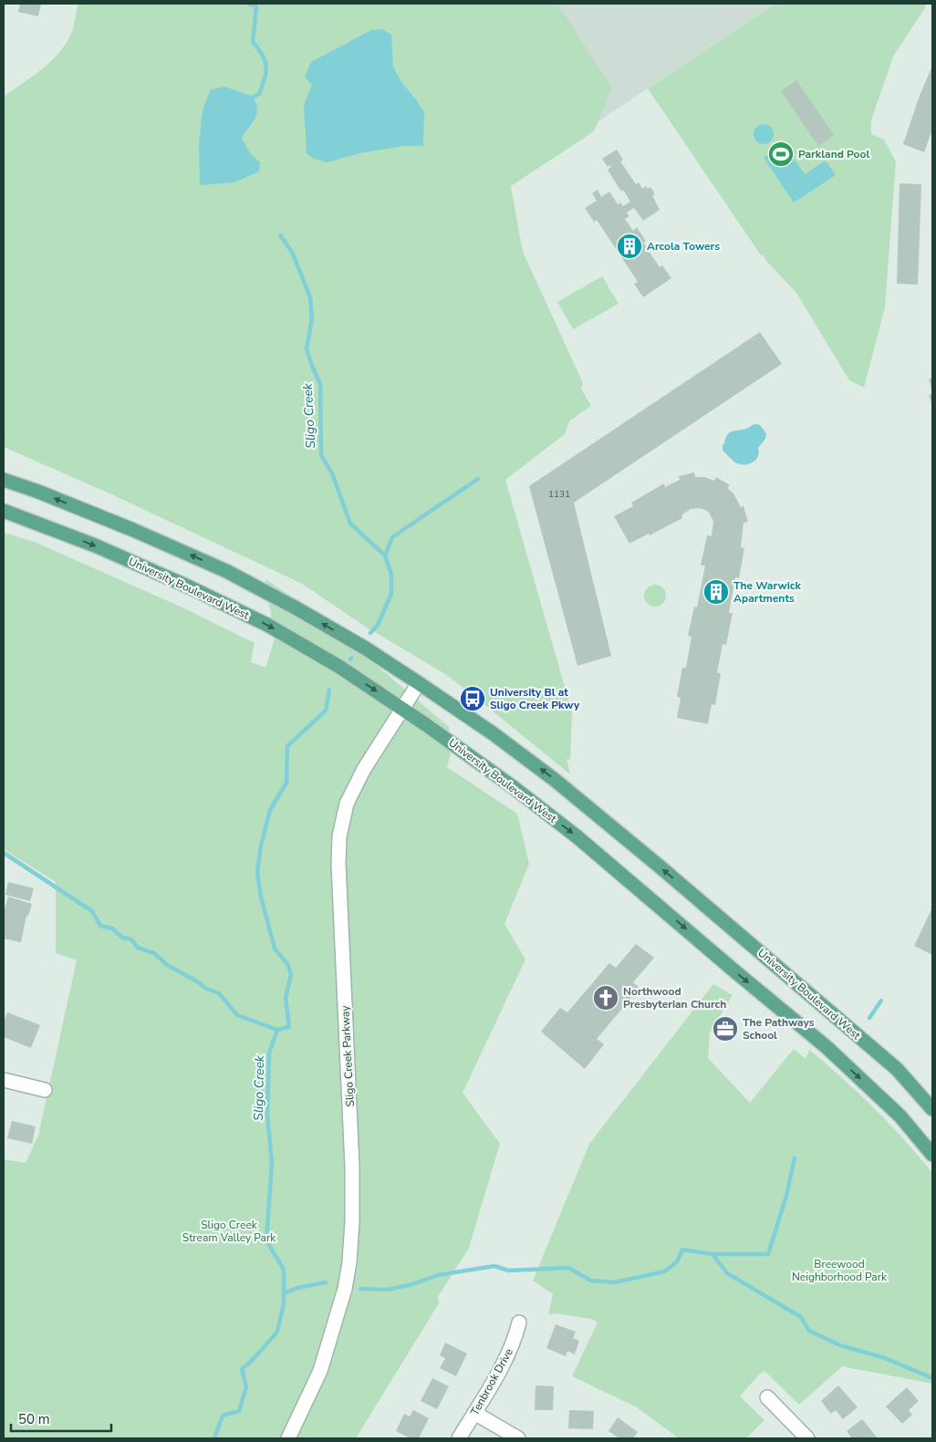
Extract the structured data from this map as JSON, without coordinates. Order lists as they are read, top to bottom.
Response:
{
  "streets": {
    "main road": ["University Boulevard West"],
    "street": ["Sligo Creek Parkway", "Tenbrook Drive"]
  },
  "crossings": [
    ["University Boulevard West", "Sligo Creek Parkway"]
  ],
  "water": ["Sligo Creek"],
  "parks": ["Sligo Creek Stream Valley Park", "Breewood Neighborhood Park"],
  "places": {
    "sports": ["Parkland Pool"],
    "building": ["Arcola Towers", "The Warwick Apartments"],
    "bus stop": ["University Bl at Sligo Creek Pkwy"],
    "church": ["Northwood Presbyterian Church"],
    "office": ["The Pathways School"]
  },
  "house_numbers": ["1131"],
  "scale_bar": "50 m"
}
